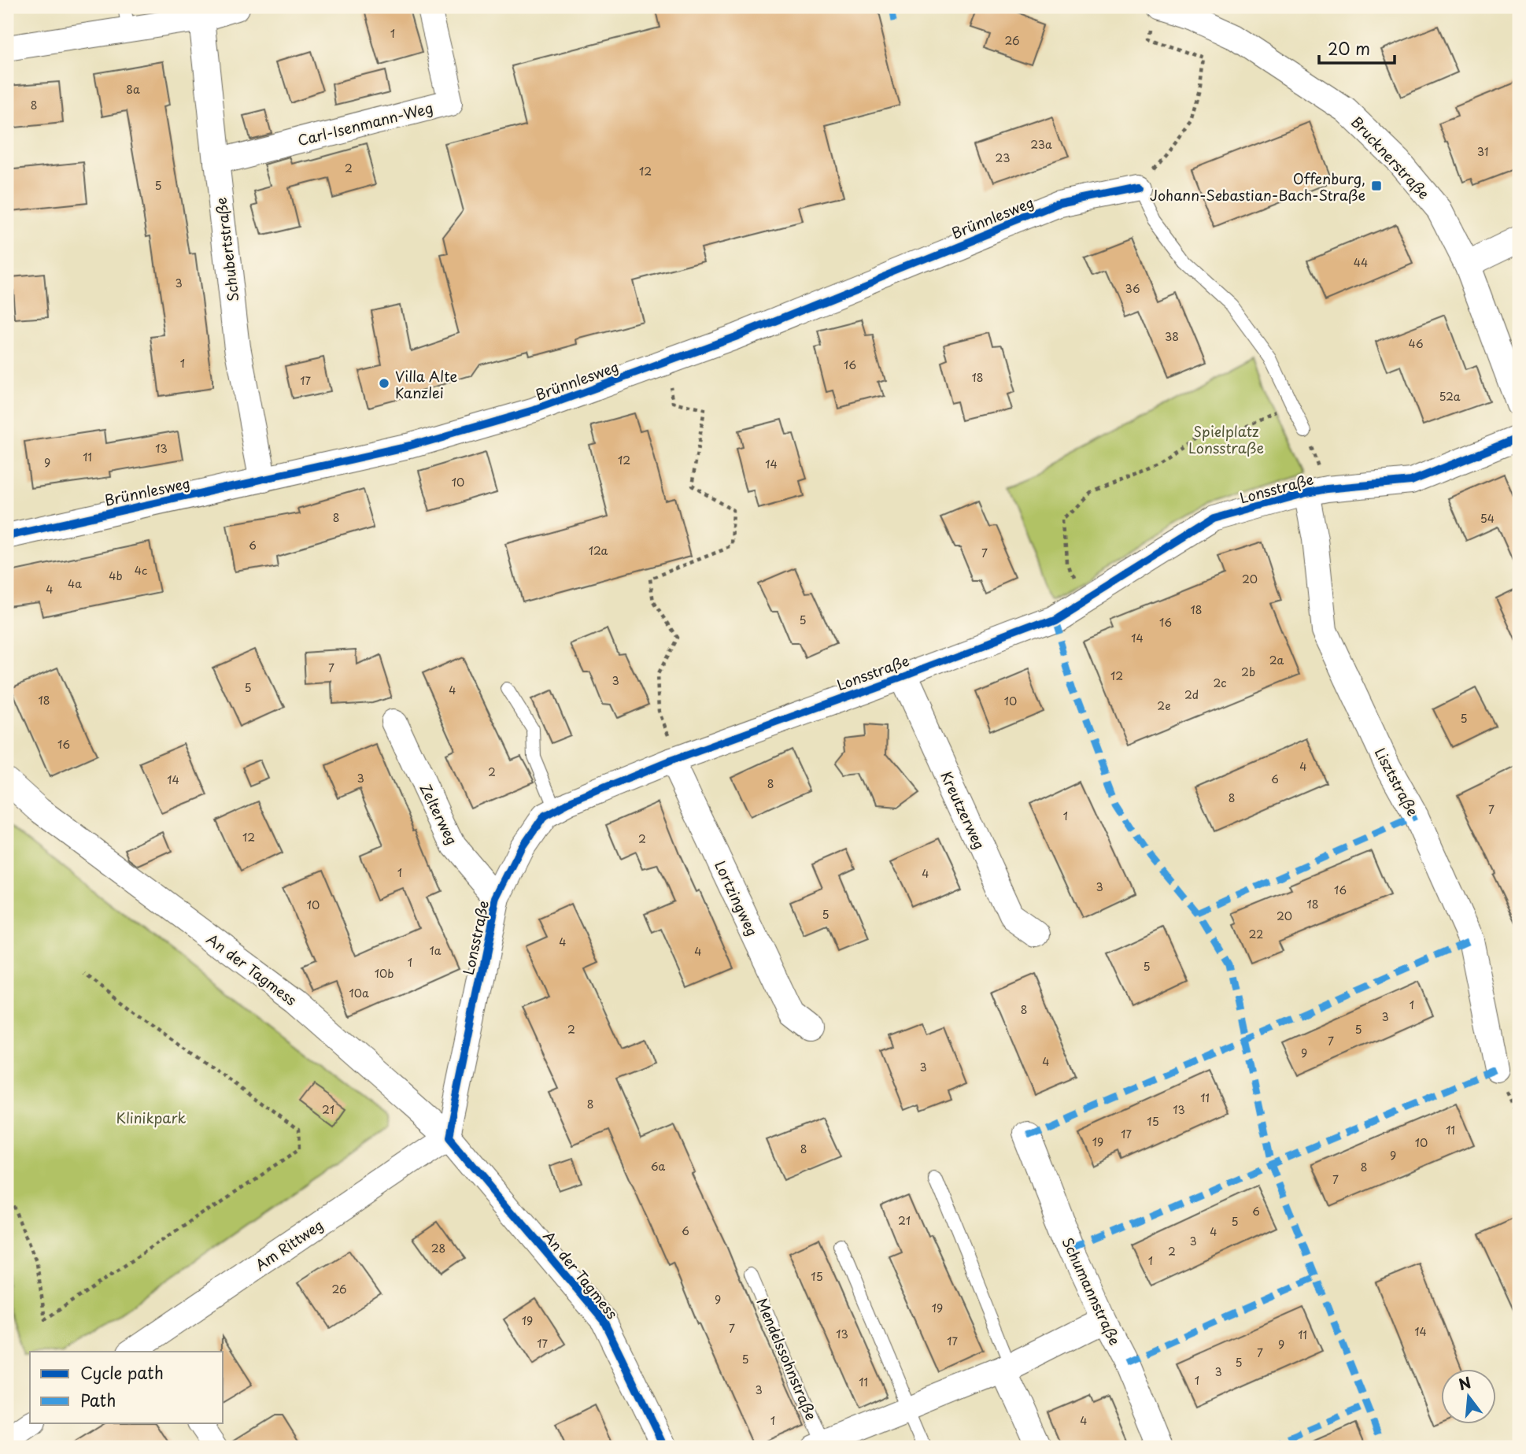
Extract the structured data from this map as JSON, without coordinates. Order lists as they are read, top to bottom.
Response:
{
  "streets": {
    "street": [
      "Carl-Isenmann-Weg",
      "Brucknerstraße",
      "Brünnlesweg",
      "Schubertstraße",
      "Lonsstraße",
      "Lisztstraße",
      "Kreutzerweg",
      "Zelterweg",
      "Lortzingweg",
      "An der Tagmess",
      "Am Rittweg",
      "Schumannstraße",
      "Mendelssohnstraße"
    ]
  },
  "crossings": [
    ["Carl-Isenmann-Weg", "Schubertstraße"],
    ["Brünnlesweg", "Schubertstraße"],
    ["Lonsstraße", "Lisztstraße"],
    ["Lonsstraße", "Kreutzerweg"],
    ["Lonsstraße", "Zelterweg"],
    ["Lonsstraße", "Lortzingweg"],
    ["Lonsstraße", "An der Tagmess"],
    ["Lonsstraße", "Am Rittweg"],
    ["An der Tagmess", "Am Rittweg"],
    ["Schumannstraße", "Mendelssohnstraße"]
  ],
  "parks": ["Spielplatz Lonsstraße", "Klinikpark"],
  "places": {
    "transit": ["Offenburg, Johann-Sebastian-Bach-Straße"],
    "other": ["Villa Alte Kanzlei"]
  },
  "house_numbers": [
    "1",
    "26",
    "8a",
    "8",
    "23a",
    "31",
    "23",
    "2",
    "12",
    "5",
    "44",
    "3",
    "36",
    "38",
    "46",
    "1",
    "16",
    "18",
    "17",
    "52a",
    "13",
    "11",
    "12",
    "9",
    "14",
    "10",
    "8",
    "54",
    "6",
    "12a",
    "7",
    "4c",
    "4b",
    "20",
    "4a",
    "4",
    "18",
    "5",
    "16",
    "14",
    "2a",
    "7",
    "2b",
    "12",
    "3",
    "2c",
    "5",
    "4",
    "2d",
    "18",
    "10",
    "2e",
    "5",
    "16",
    "4",
    "2",
    "3",
    "6",
    "14",
    "8",
    "8",
    "7",
    "1",
    "12",
    "2",
    "1",
    "4",
    "3",
    "16",
    "18",
    "10",
    "5",
    "20",
    "22",
    "4",
    "1a",
    "4",
    "1",
    "5",
    "10b",
    "10a",
    "1",
    "8",
    "3",
    "2",
    "5",
    "7",
    "9",
    "4",
    "3",
    "11",
    "8",
    "21",
    "13",
    "15",
    "11",
    "17",
    "19",
    "10",
    "8",
    "9",
    "6a",
    "8",
    "7",
    "6",
    "21",
    "5",
    "6",
    "4",
    "3",
    "28",
    "2",
    "1",
    "15",
    "26",
    "9",
    "19",
    "19",
    "7",
    "14",
    "13",
    "11",
    "17",
    "17",
    "9",
    "7",
    "5",
    "5",
    "3",
    "1",
    "11",
    "3",
    "1",
    "4"
  ],
  "legend": ["Cycle path", "Path"],
  "scale_bar": "20 m",
  "north": "top"
}
